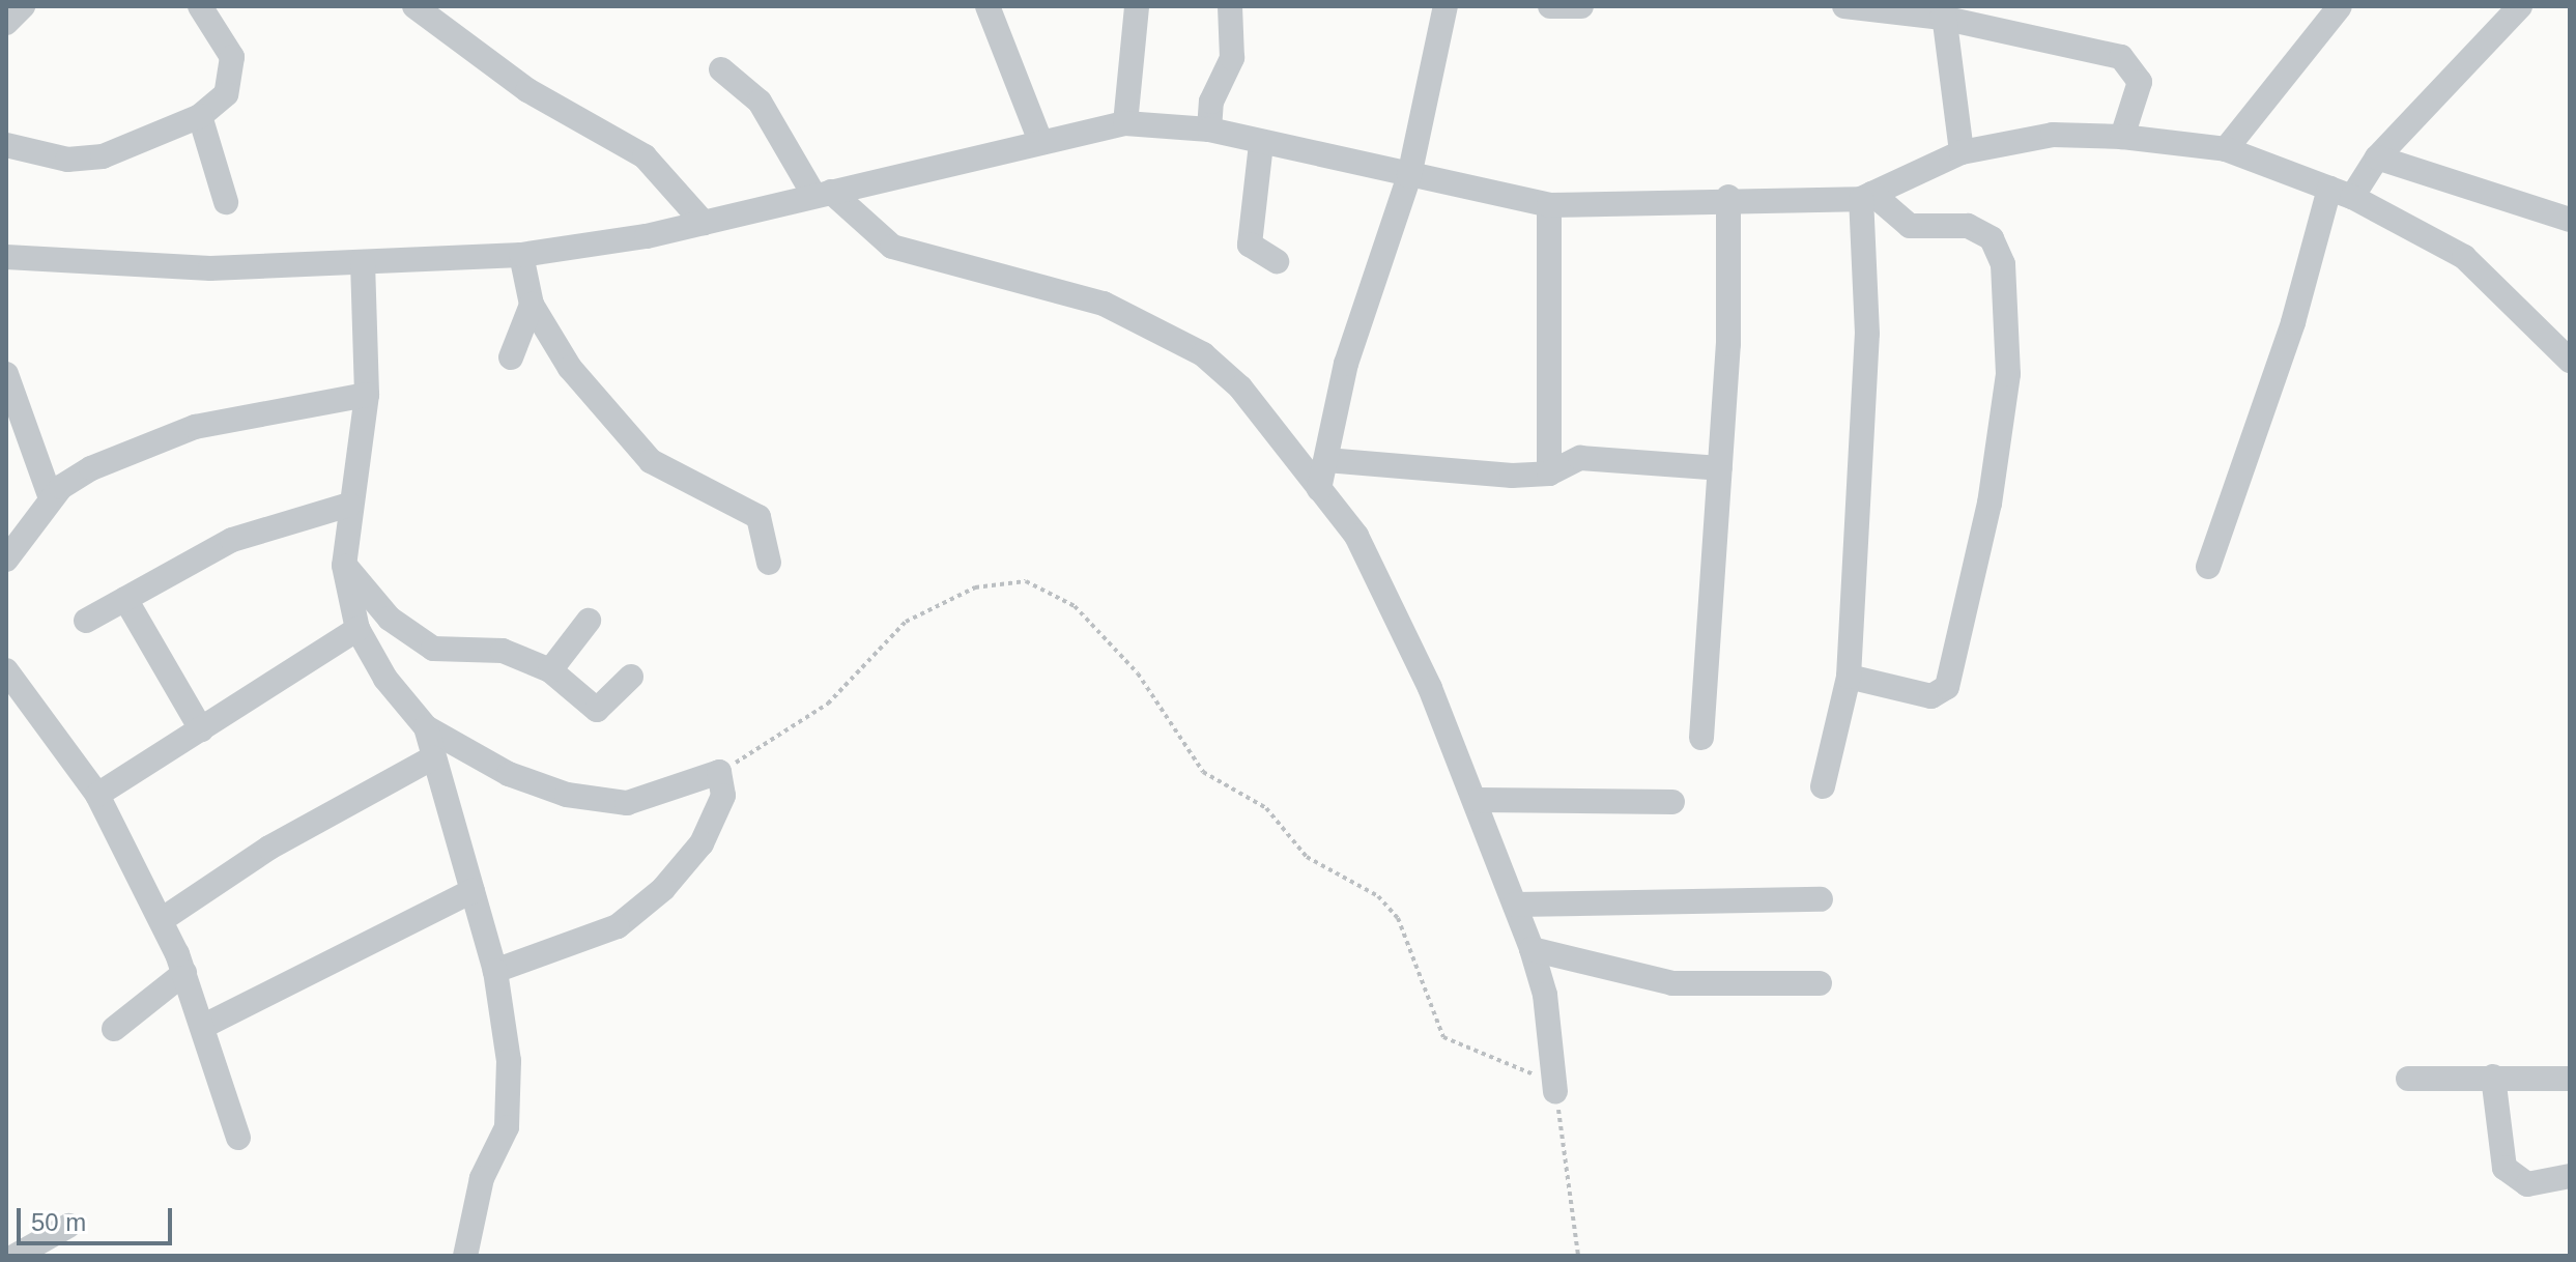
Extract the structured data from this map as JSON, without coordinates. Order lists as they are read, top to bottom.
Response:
{
  "scale_bar": "50 m"
}
